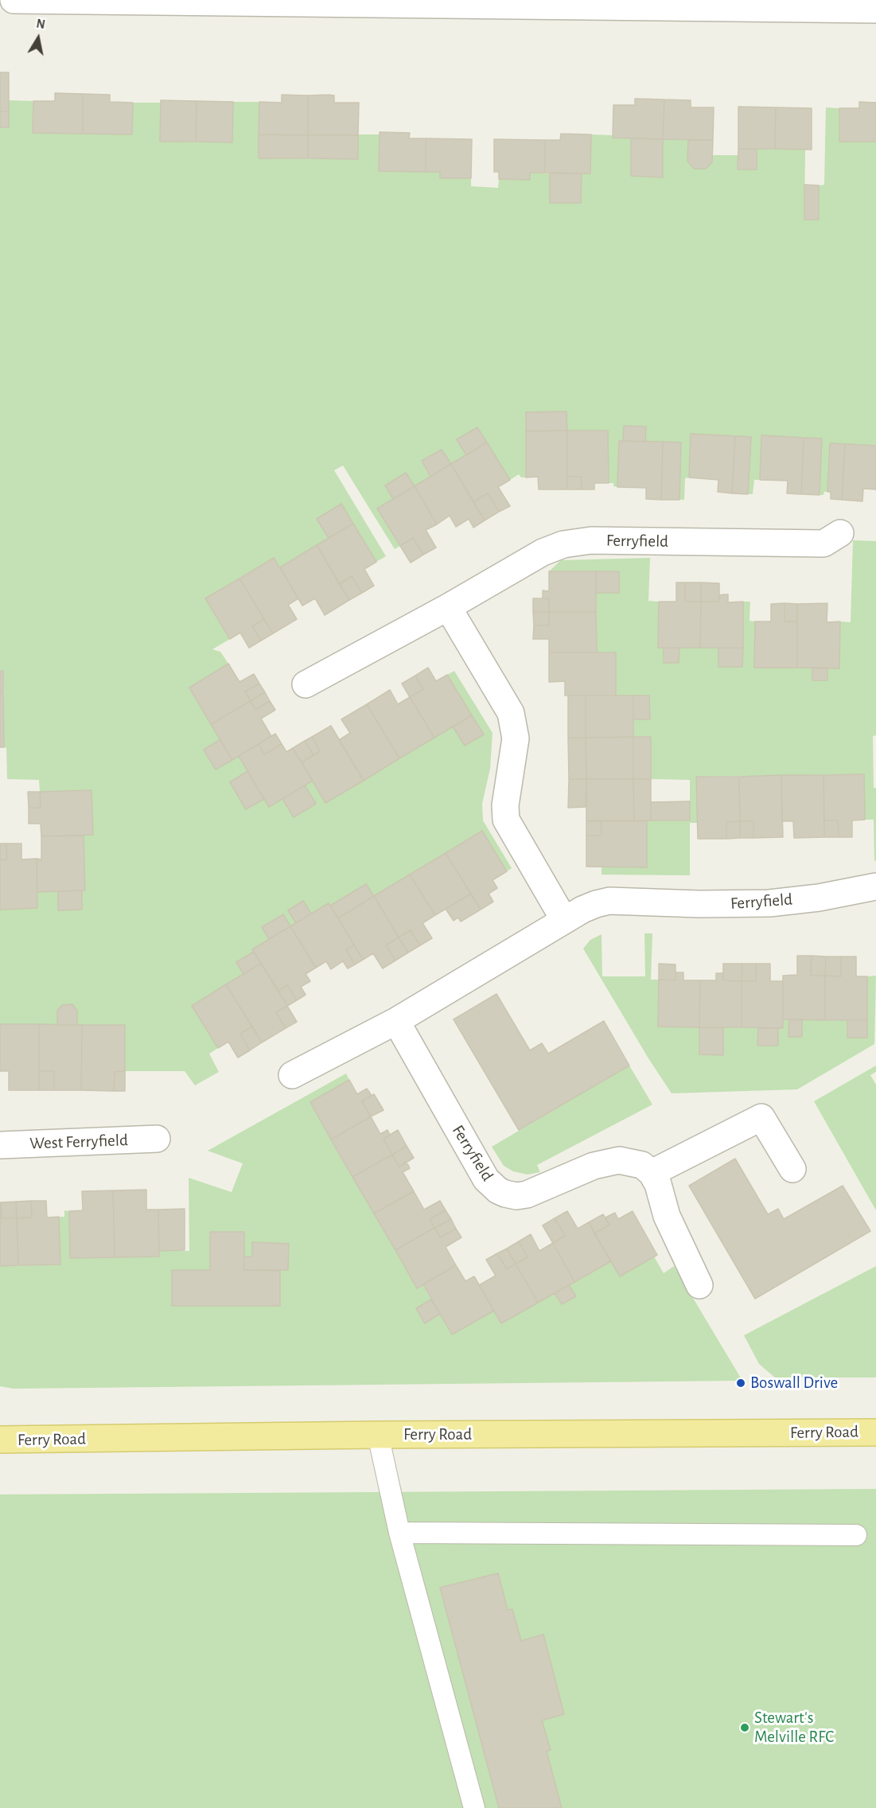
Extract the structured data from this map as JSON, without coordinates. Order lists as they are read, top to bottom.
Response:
{
  "streets": {
    "main road": ["Ferry Road"],
    "street": ["Ferryfield", "West Ferryfield"]
  },
  "places": ["Boswall Drive", "Stewart's Melville RFC"],
  "north": "top"
}
